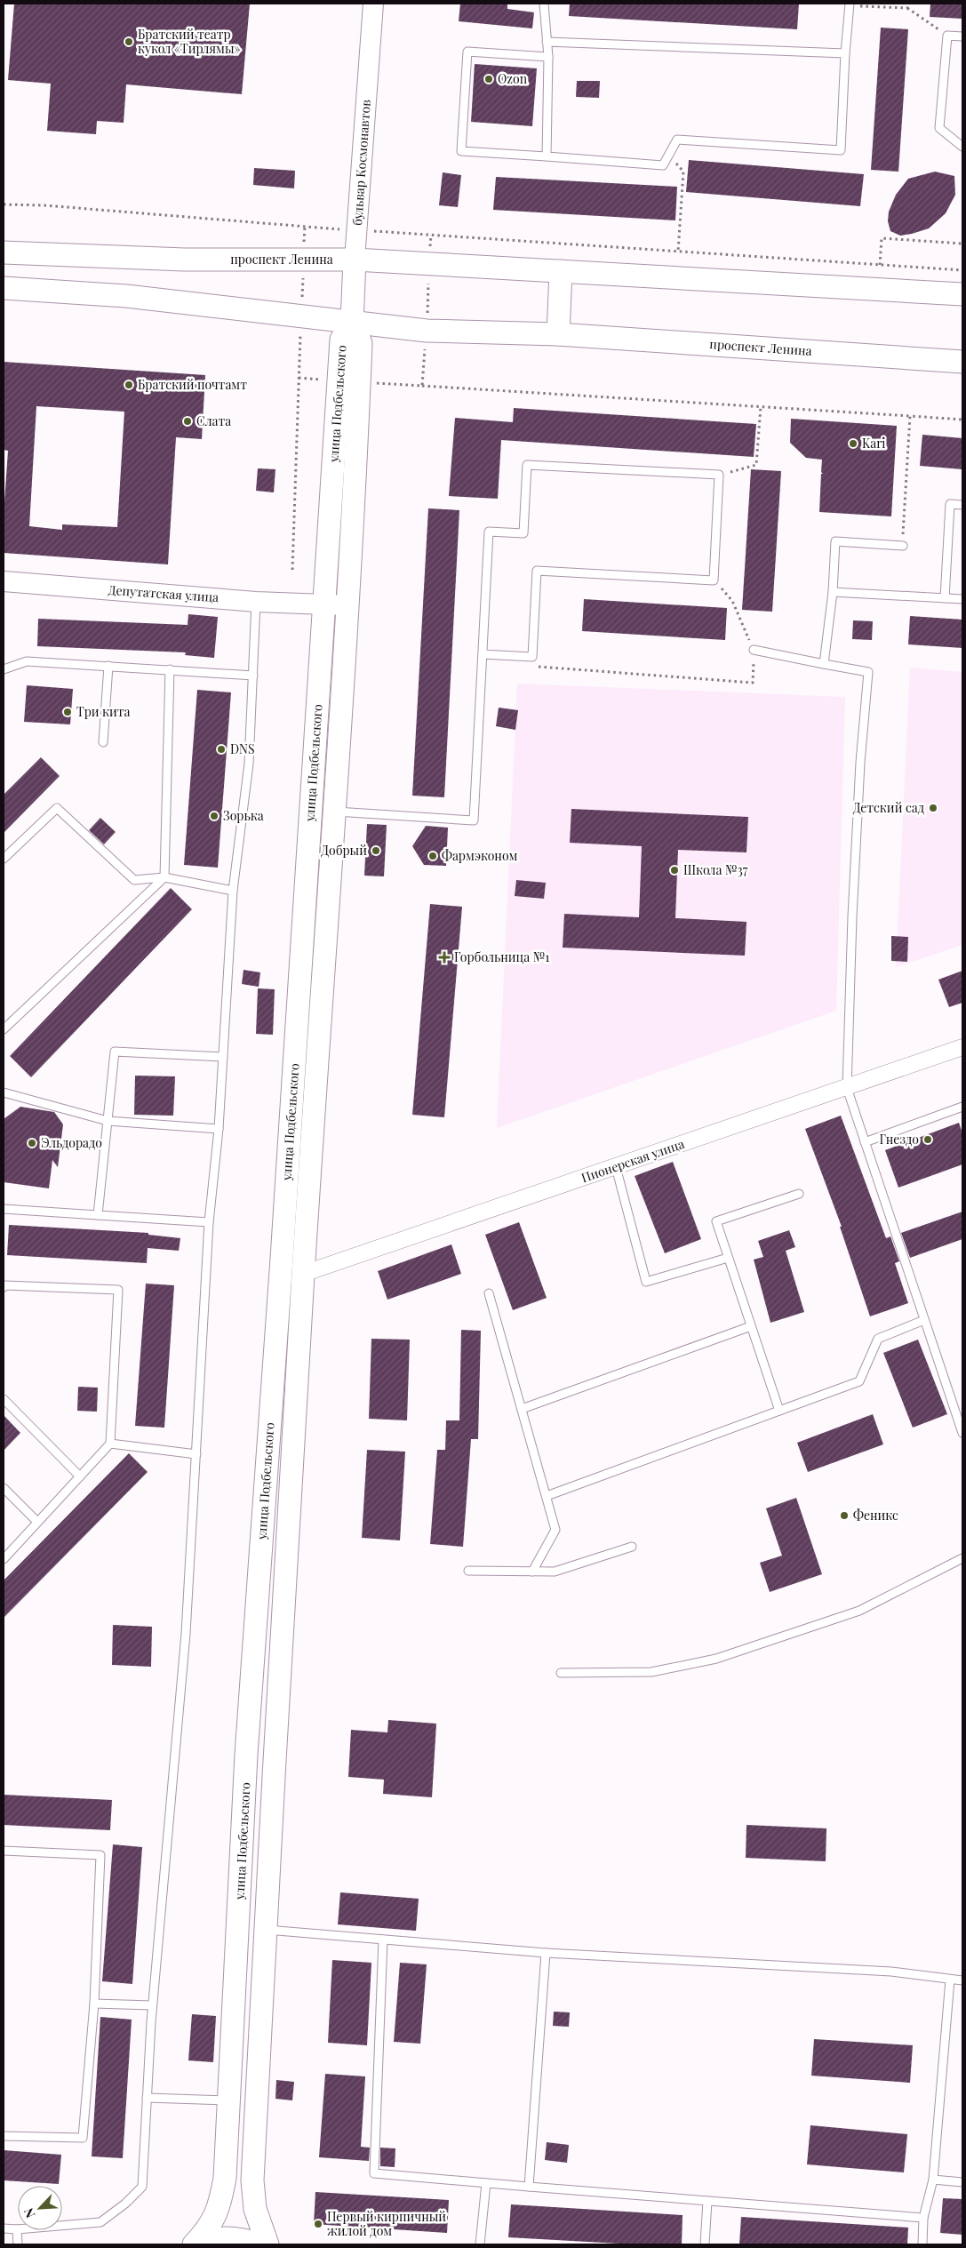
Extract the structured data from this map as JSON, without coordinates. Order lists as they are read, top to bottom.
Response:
{
  "streets": {
    "main road": ["бульвар Космонавтов", "проспект Ленина", "улица Подбельского"],
    "street": ["Депутатская улица", "Пионерская улица"]
  },
  "crossings": [
    ["бульвар Космонавтов", "проспект Ленина"],
    ["бульвар Космонавтов", "улица Подбельского"],
    ["проспект Ленина", "улица Подбельского"],
    ["улица Подбельского", "Депутатская улица"],
    ["улица Подбельского", "Пионерская улица"]
  ],
  "places": {
    "other": [
      "Братский театр кукол «Тирлямы»",
      "Ozon",
      "Братский почтамт",
      "Слата",
      "Kari",
      "Три кита",
      "DNS",
      "Детский сад",
      "Зорька",
      "Добрый",
      "Фармэконом",
      "Школа №37",
      "Гнездо",
      "Эльдорадо",
      "Феникс",
      "Первый кирпичный жилой дом"
    ],
    "health": ["Горбольница №1"]
  },
  "north": "bottom left"
}
